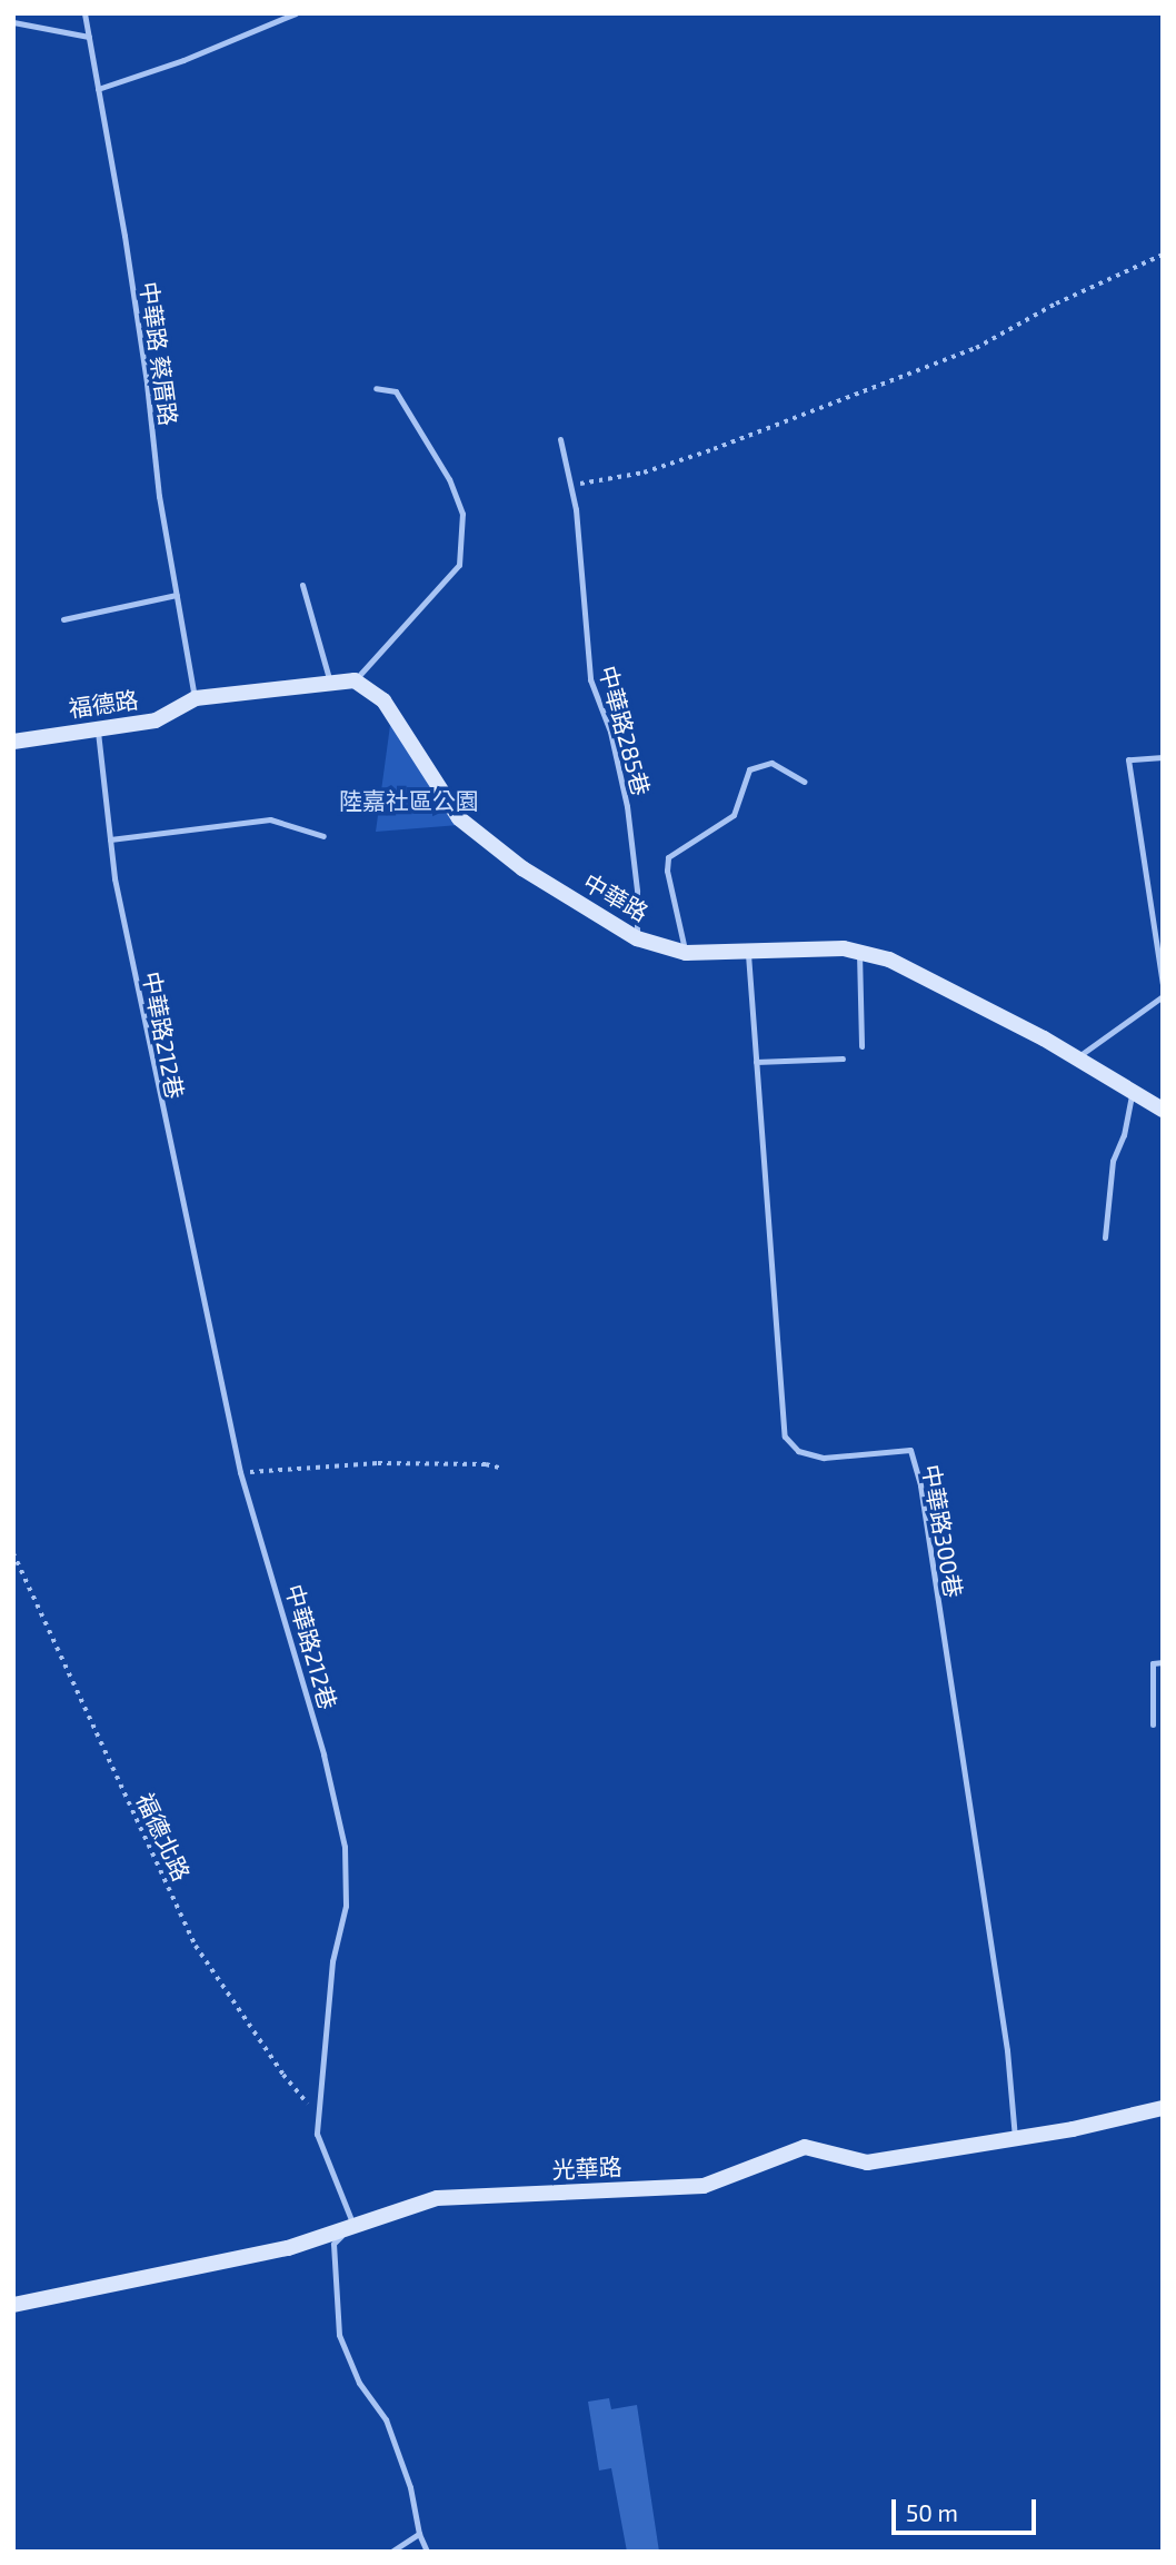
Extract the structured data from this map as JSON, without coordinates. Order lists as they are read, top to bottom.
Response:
{
  "streets": {
    "street": ["福德路", "中華路", "光華路"],
    "lane": [
      "中華路 蔡厝路",
      "中華路285巷",
      "中華路212巷",
      "中華路300巷"
    ],
    "path": ["福德北路"]
  },
  "crossings": [
    ["中華路 蔡厝路", "福德路"],
    ["福德路", "中華路212巷"],
    ["中華路285巷", "中華路"],
    ["中華路", "中華路300巷"],
    ["中華路212巷", "福德北路"],
    ["中華路212巷", "光華路"],
    ["中華路300巷", "光華路"]
  ],
  "parks": ["陸嘉社區公園"],
  "scale_bar": "50 m"
}
